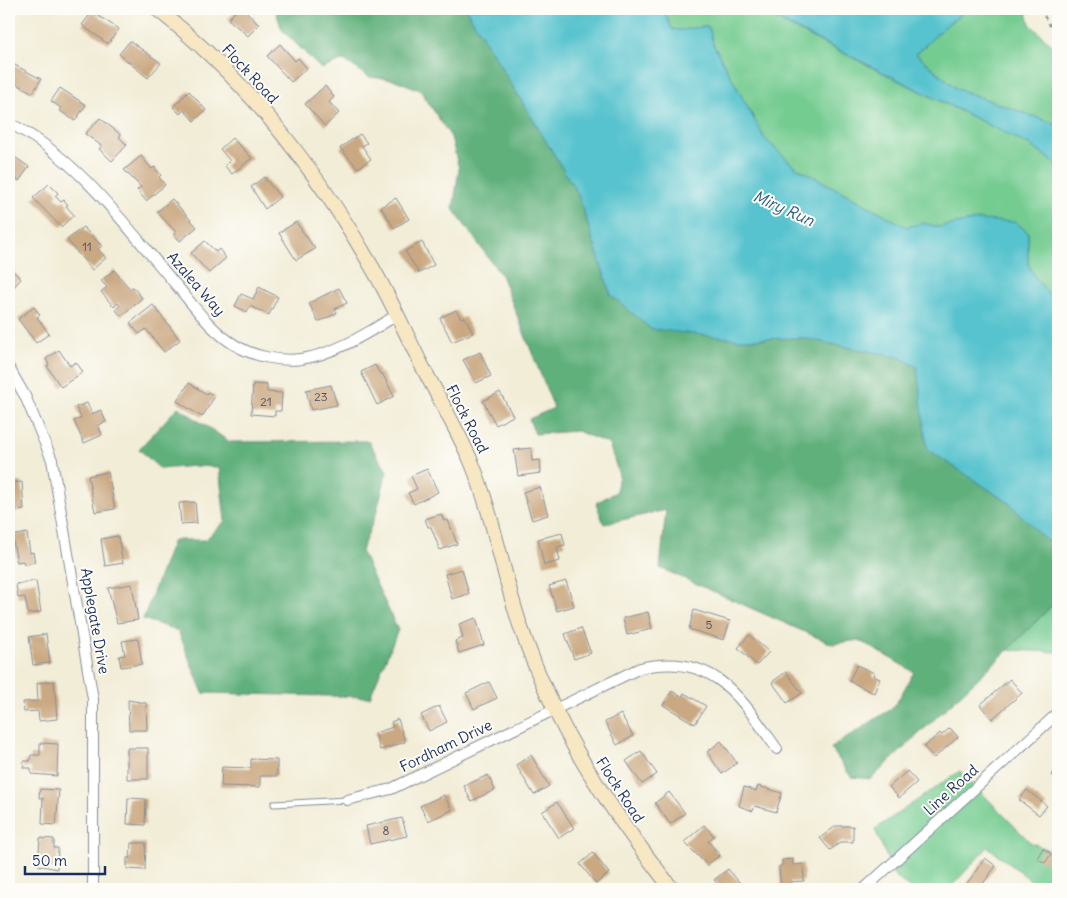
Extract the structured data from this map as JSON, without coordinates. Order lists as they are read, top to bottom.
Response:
{
  "streets": {
    "street": [
      "Flock Road",
      "Azalea Way",
      "Applegate Drive",
      "Fordham Drive",
      "Line Road"
    ]
  },
  "crossings": [
    ["Flock Road", "Azalea Way"],
    ["Flock Road", "Fordham Drive"]
  ],
  "water": ["Miry Run"],
  "house_numbers": [
    "11",
    "23",
    "21",
    "5",
    "8"
  ],
  "scale_bar": "50 m"
}
